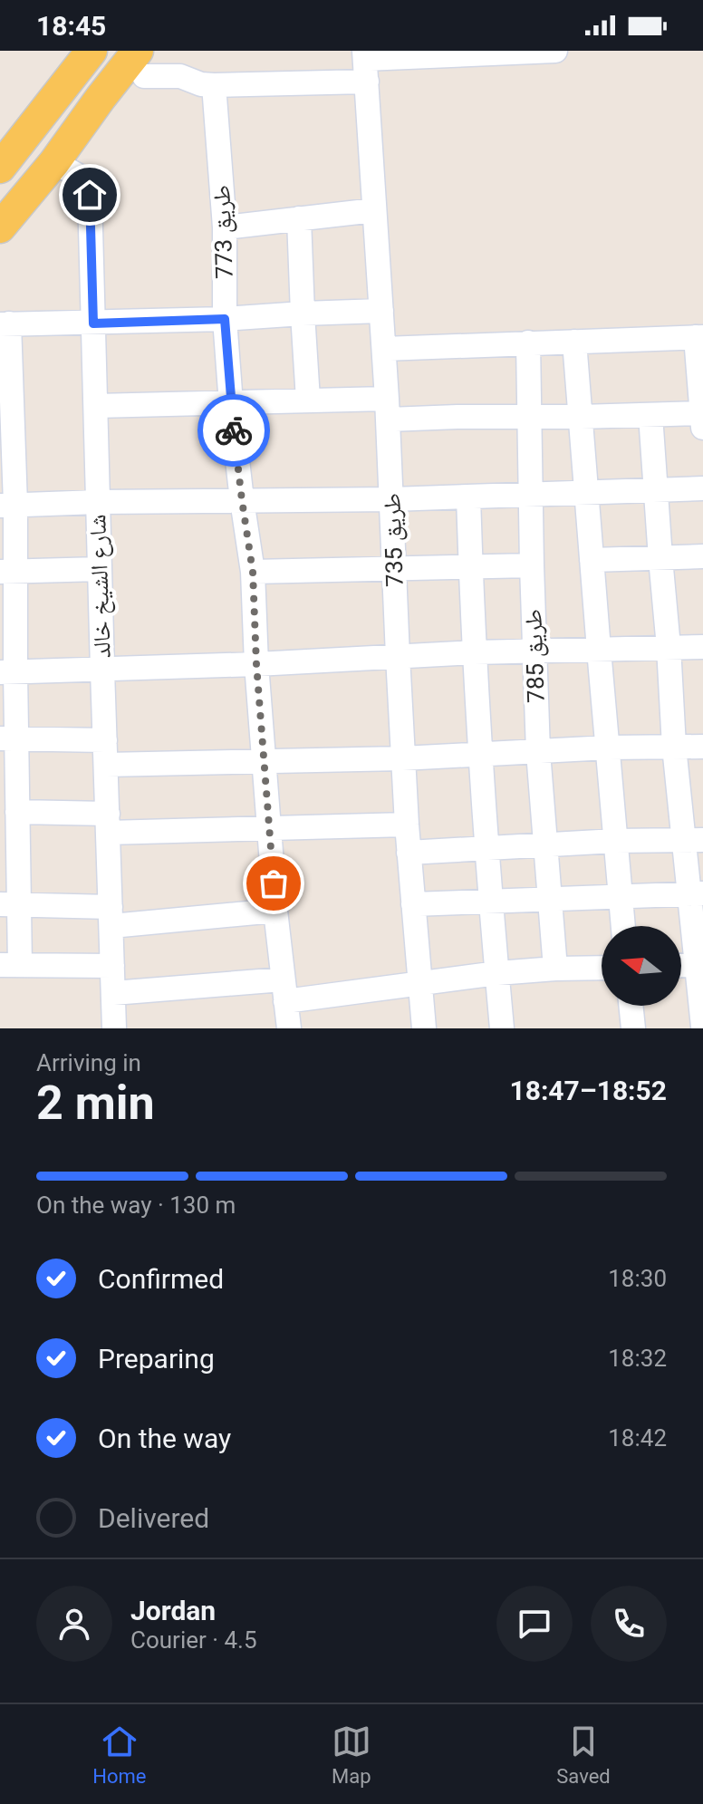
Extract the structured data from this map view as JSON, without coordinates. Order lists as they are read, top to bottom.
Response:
{
  "streets": {
    "street": [
      "طريق 773",
      "طريق 735",
      "شارع الشيخ خالد",
      "طريق 785"
    ]
  },
  "north": "left",
  "page": {
    "status": "18:45",
    "heading": ["2 min", "Arriving in", "18:47–18:52"],
    "panel": ["Jordan", "Courier · 4.5"],
    "bar": "On the way · 130 m",
    "list": [
      ["Confirmed", "18:30"],
      ["Preparing", "18:32"],
      ["On the way", "18:42"],
      "Delivered"
    ],
    "tabs": ["Home", "Map", "Saved"]
  }
}
